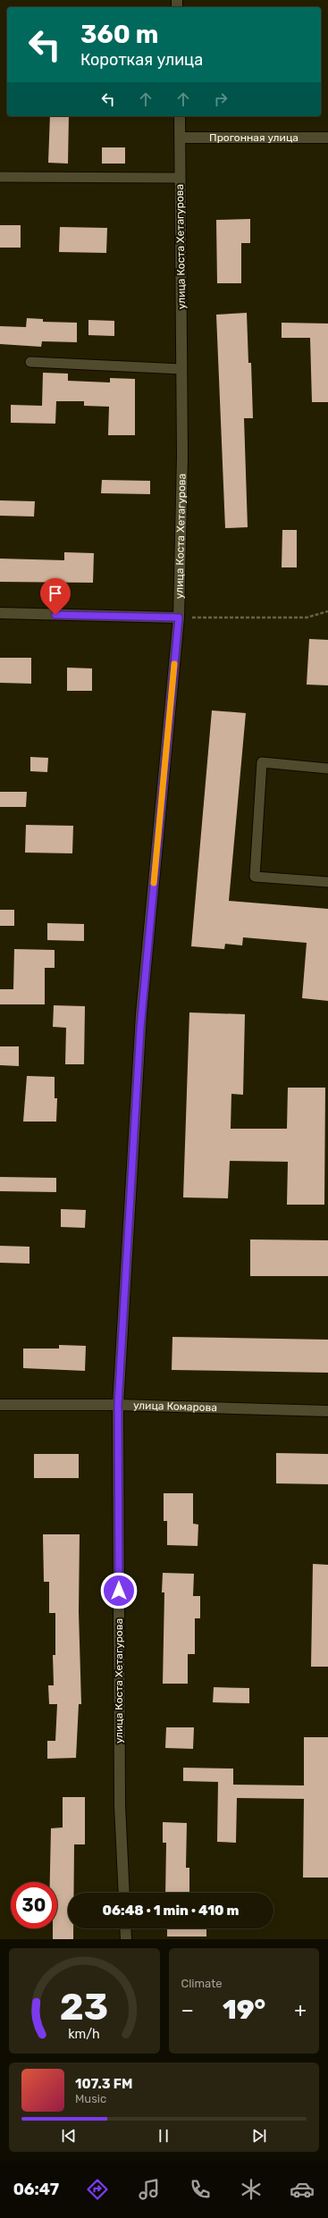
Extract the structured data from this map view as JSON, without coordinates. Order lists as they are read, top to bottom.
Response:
{
  "streets": {
    "street": ["Прогонная улица", "улица Коста Хетагурова", "улица Комарова"]
  },
  "crossings": [
    ["Прогонная улица", "улица Коста Хетагурова"],
    ["улица Коста Хетагурова", "улица Комарова"]
  ],
  "page": {
    "turn": ["360 m", "Короткая улица"],
    "limit": "30",
    "trip": "06:48 · 1 min · 410 m",
    "tile": "Climate",
    "heat": ["−", "19°", "+"],
    "song": ["107.3 FM", "Music"],
    "tabs": "06:47",
    "gauge": ["23", "km/h"]
  }
}
